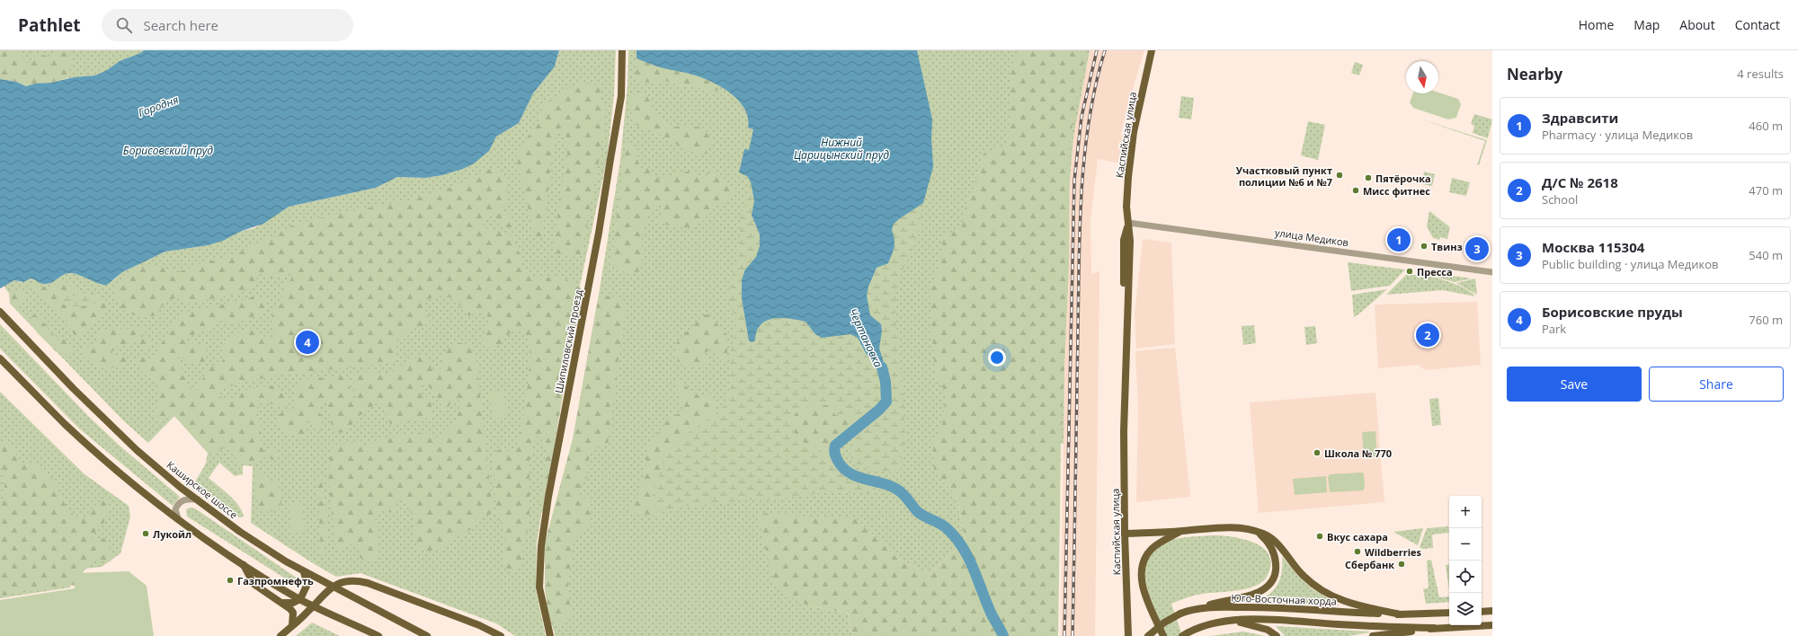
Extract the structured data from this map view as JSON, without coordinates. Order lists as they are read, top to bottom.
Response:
{
  "streets": {
    "main road": [
      "Каспийская улица",
      "Шипиловский проезд",
      "Каширское шоссе",
      "Юго-Восточная хорда"
    ],
    "street": ["улица Медиков"]
  },
  "crossings": [
    ["Каспийская улица", "улица Медиков"]
  ],
  "water": [
    "Городня",
    "Нижний Царицынский пруд",
    "Борисовский пруд",
    "Чертановка"
  ],
  "places": [
    "Участковый пункт полиции №6 и №7",
    "Пятёрочка",
    "Мисс фитнес",
    "Твинз",
    "Пресса",
    "Школа № 770",
    "Лукойл",
    "Вкус сахара",
    "Wildberries",
    "Сбербанк",
    "Газпромнефть"
  ],
  "north": "bottom",
  "page": {
    "header": "Pathlet",
    "search": "Search here",
    "nav": [
      "Home",
      "Map",
      "About",
      "Contact"
    ],
    "heading": ["Nearby", "4 results"],
    "list": [
      {
        "mark": "1",
        "name": "Здравсити",
        "note": "Pharmacy · улица Медиков",
        "value": "460 m"
      },
      {
        "mark": "2",
        "name": "Д/C № 2618",
        "note": "School",
        "value": "470 m"
      },
      {
        "mark": "3",
        "name": "Москва 115304",
        "note": "Public building · улица Медиков",
        "value": "540 m"
      },
      {
        "mark": "4",
        "name": "Борисовские пруды",
        "note": "Park",
        "value": "760 m"
      }
    ],
    "pins": [
      "1",
      "3",
      "2",
      "4"
    ],
    "buttons": ["Save", "Share"],
    "map_buttons": ["+", "−"]
  }
}
